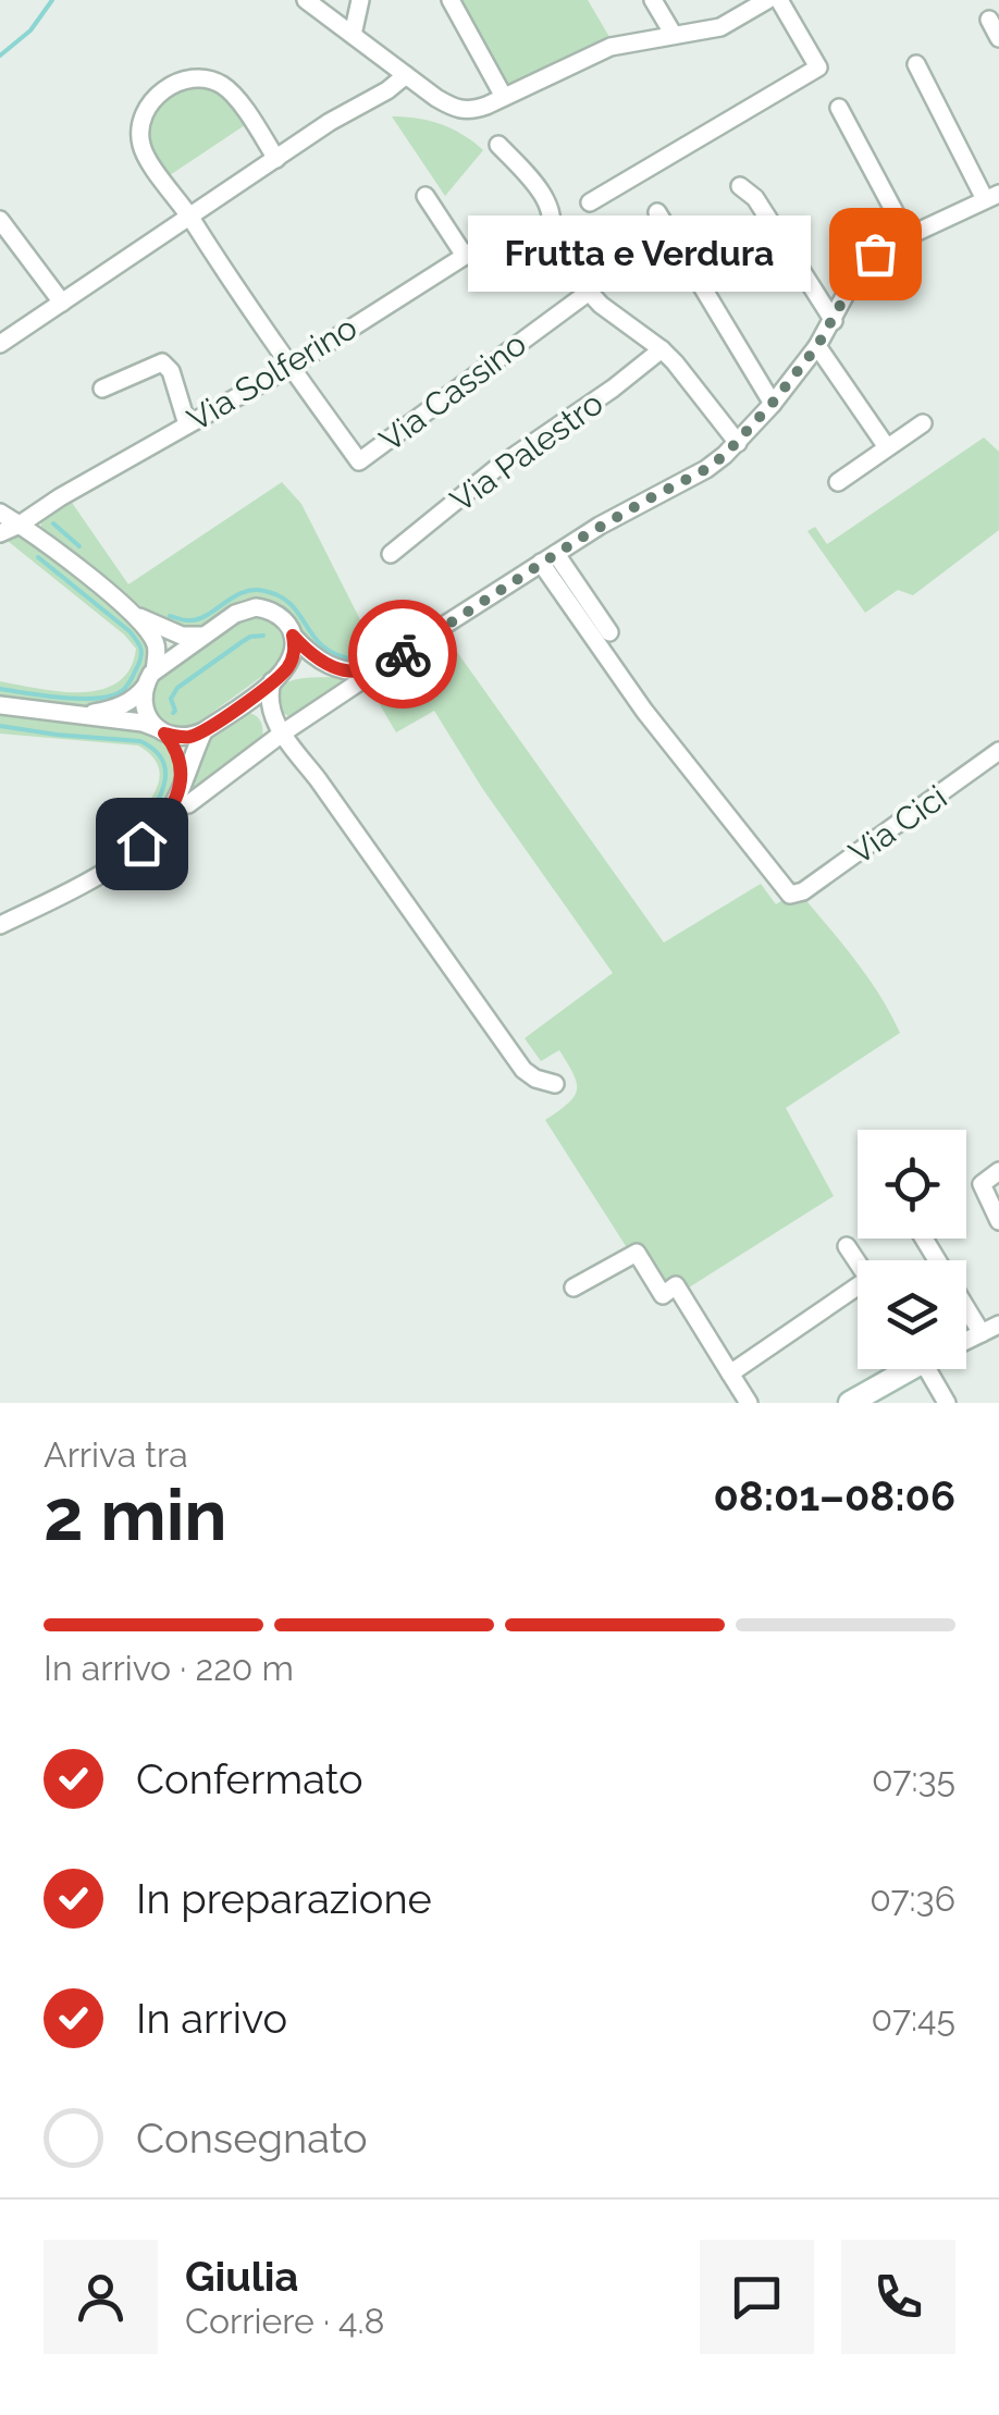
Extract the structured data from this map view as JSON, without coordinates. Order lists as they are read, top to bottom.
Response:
{
  "streets": {
    "street": [
      "Via Solferino",
      "Via Cassino",
      "Via Palestro",
      "Via Cici"
    ]
  },
  "crossings": [
    ["Via Solferino", "Via Cassino"]
  ],
  "places": ["Frutta e Verdura"],
  "page": {
    "bubble": "Frutta e Verdura",
    "heading": ["2 min", "Arriva tra", "08:01–08:06"],
    "panel": ["Giulia", "Corriere · 4.8"],
    "bar": "In arrivo · 220 m",
    "list": [
      ["Confermato", "07:35"],
      ["In preparazione", "07:36"],
      ["In arrivo", "07:45"],
      "Consegnato"
    ]
  }
}
